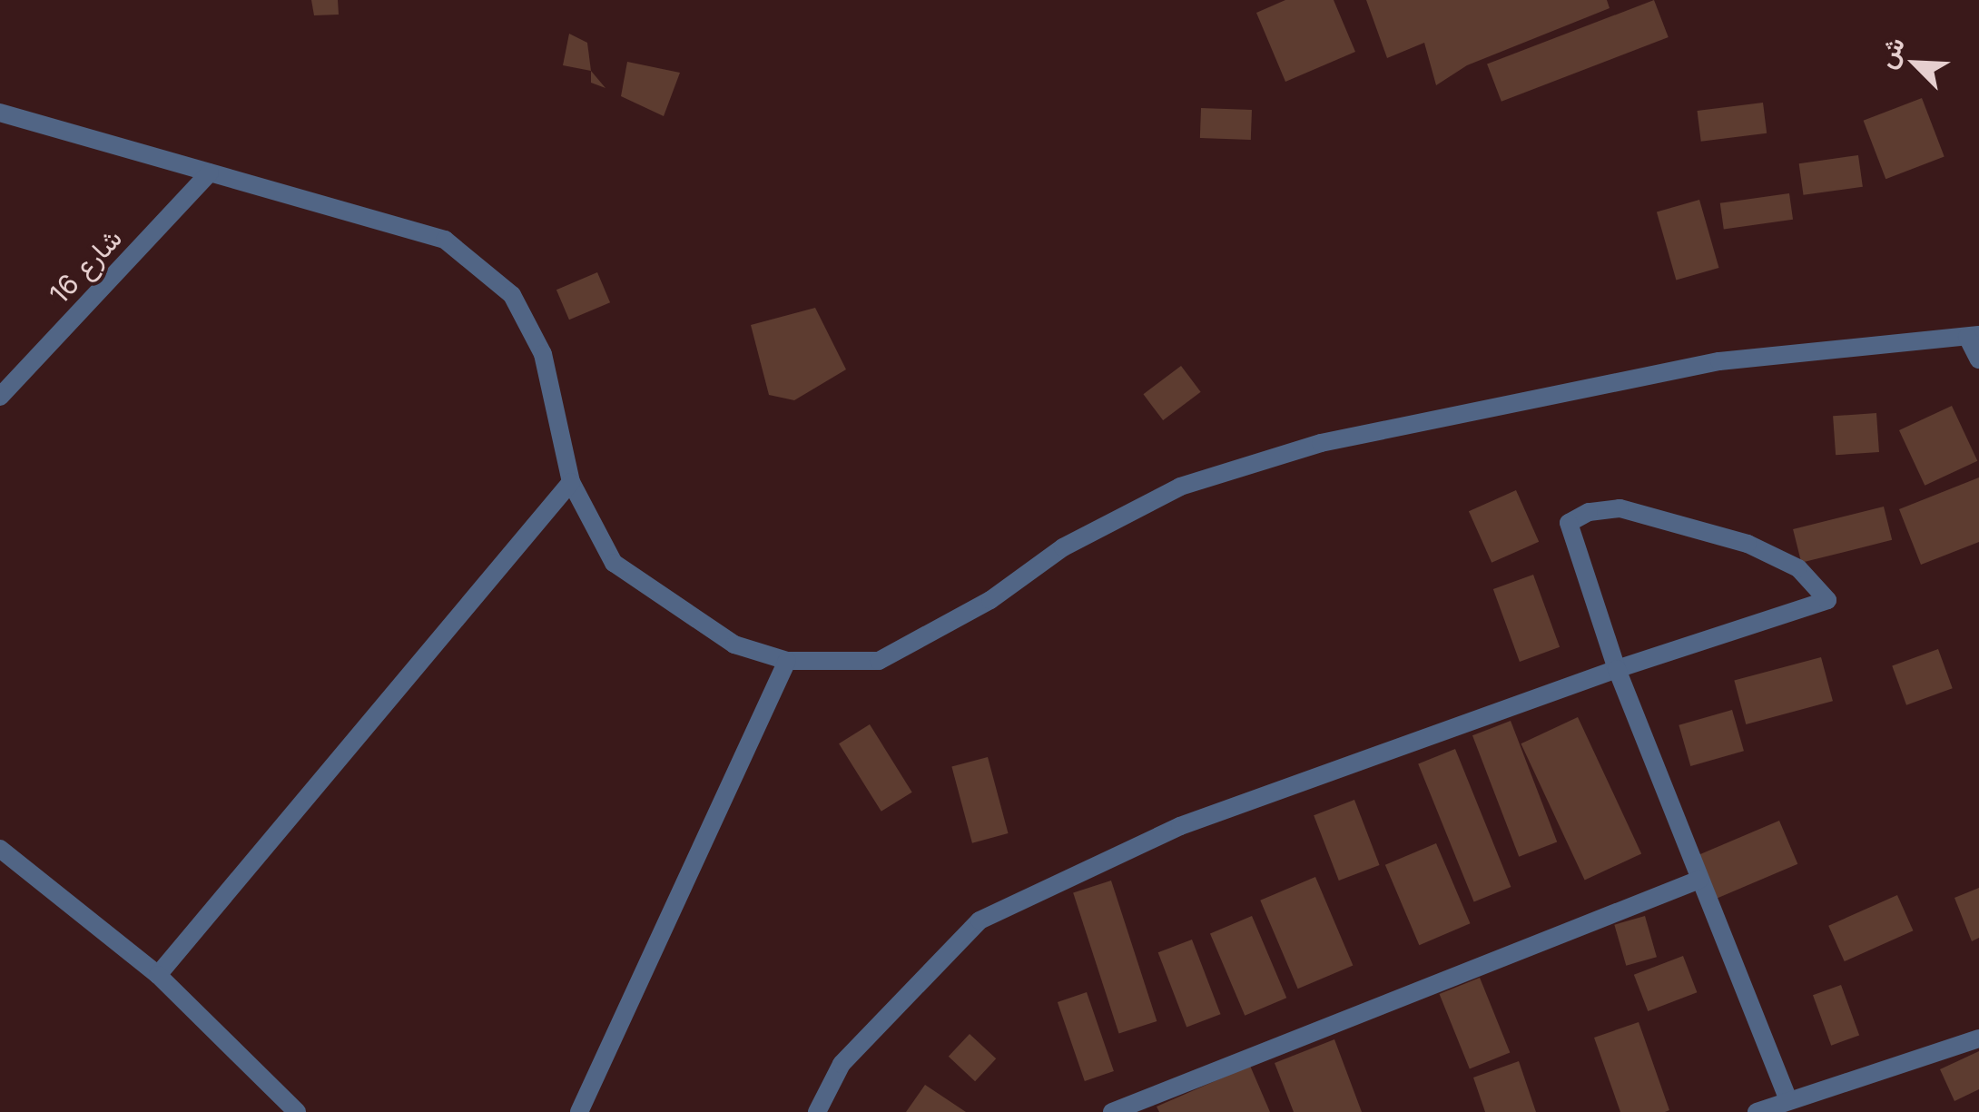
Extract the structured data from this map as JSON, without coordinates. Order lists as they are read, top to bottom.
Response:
{
  "streets": {
    "street": ["شارع 16"]
  },
  "north": "top left"
}
